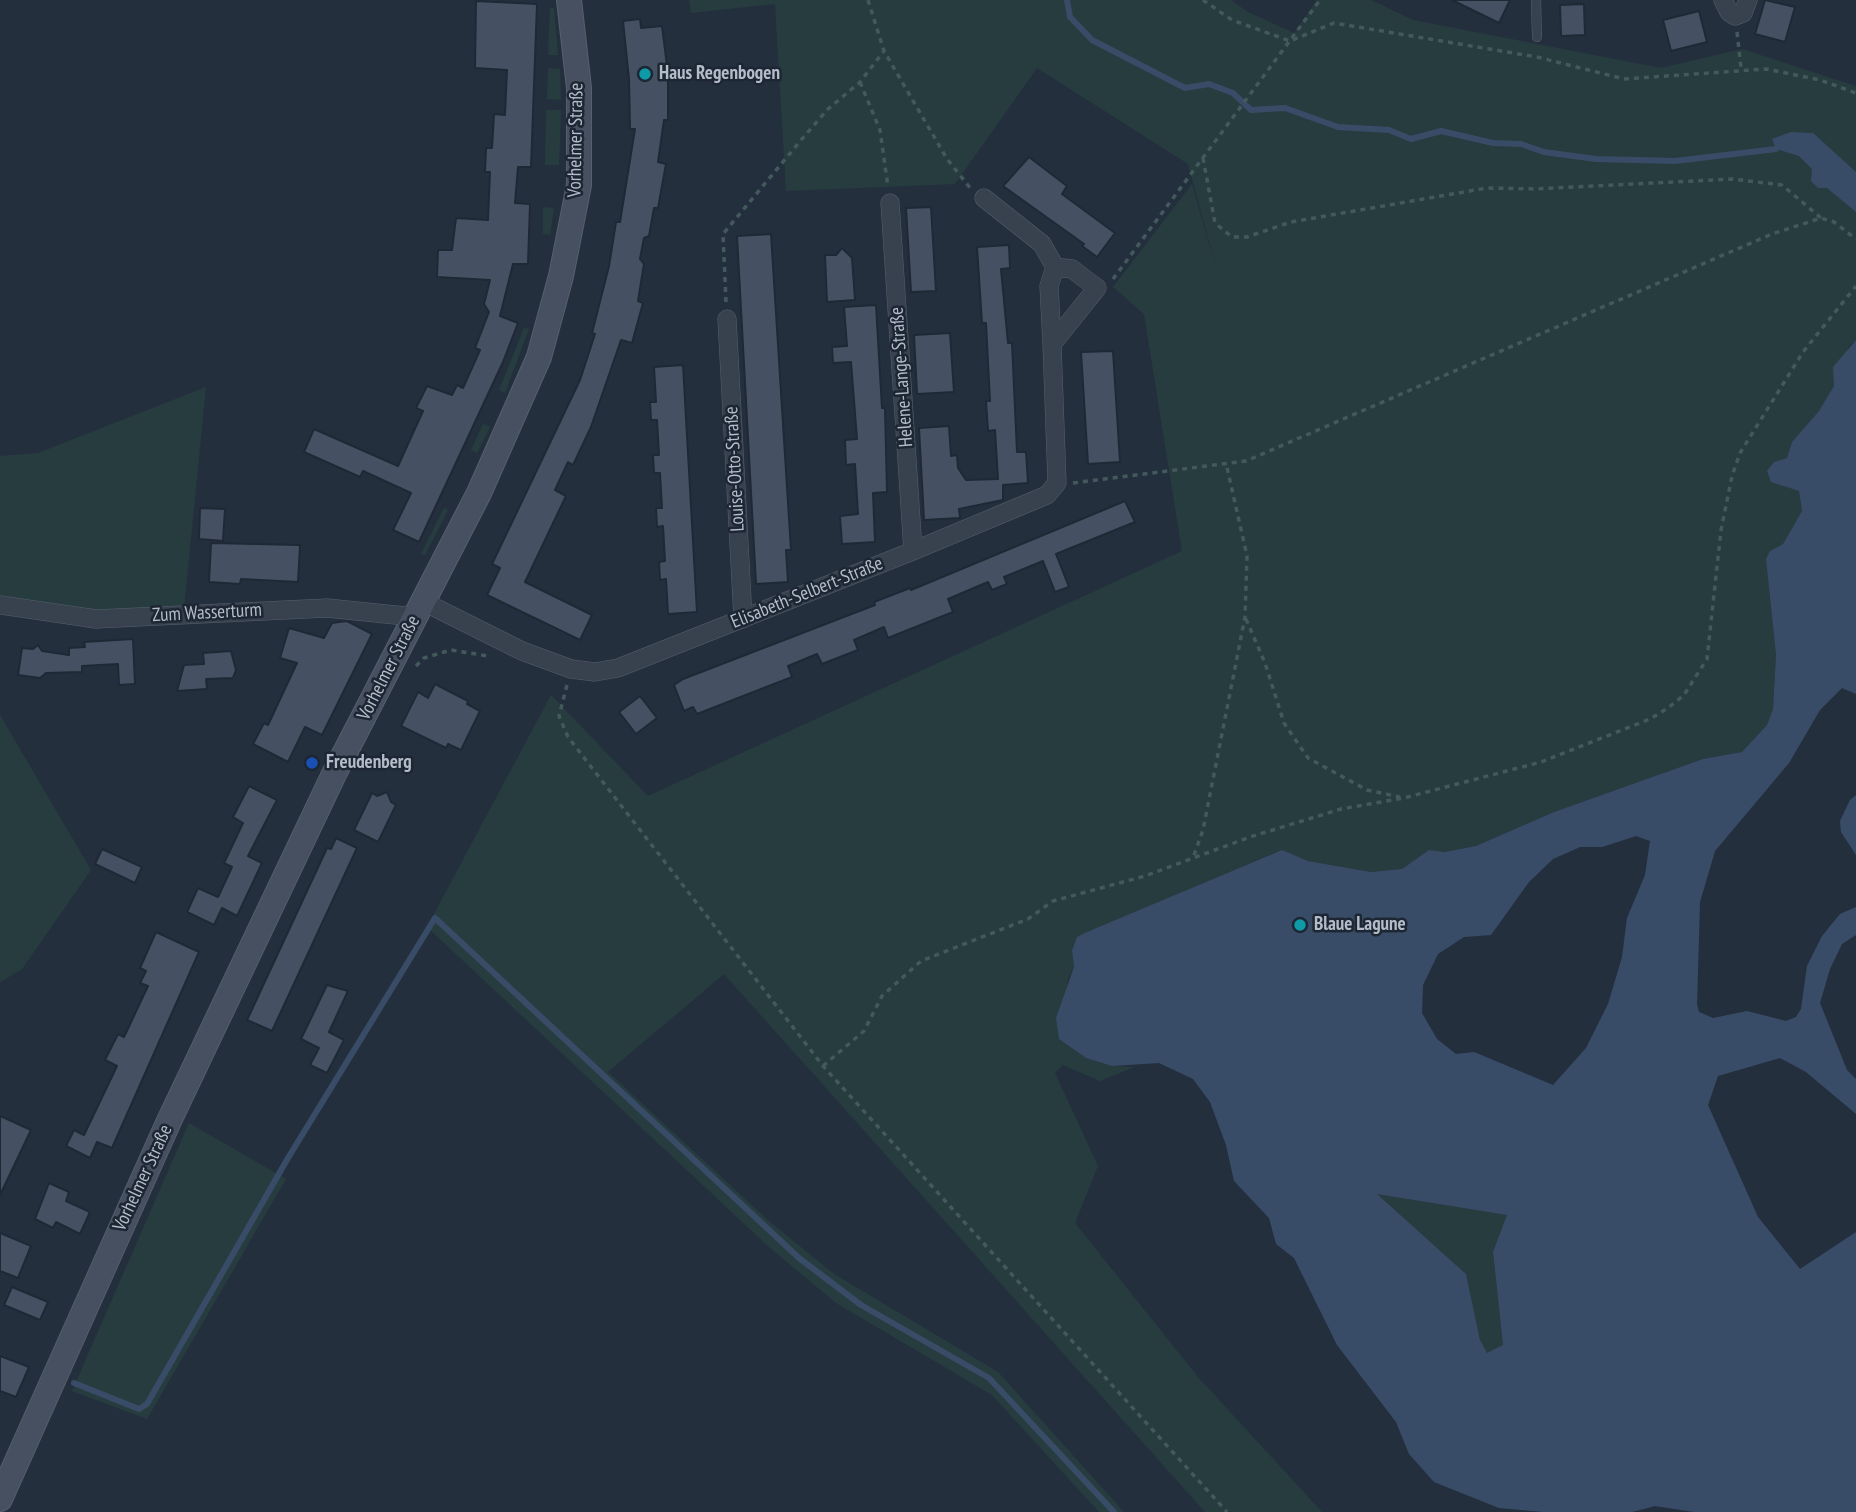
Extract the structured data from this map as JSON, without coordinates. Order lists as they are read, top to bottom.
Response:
{
  "streets": {
    "street": [
      "Vorhelmer Straße",
      "Helene-Lange-Straße",
      "Louise-Otto-Straße",
      "Elisabeth-Selbert-Straße",
      "Zum Wasserturm"
    ]
  },
  "crossings": [
    ["Vorhelmer Straße", "Elisabeth-Selbert-Straße"],
    ["Vorhelmer Straße", "Zum Wasserturm"],
    ["Helene-Lange-Straße", "Elisabeth-Selbert-Straße"],
    ["Louise-Otto-Straße", "Elisabeth-Selbert-Straße"],
    ["Elisabeth-Selbert-Straße", "Zum Wasserturm"]
  ],
  "places": ["Haus Regenbogen", "Freudenberg", "Blaue Lagune"]
}
